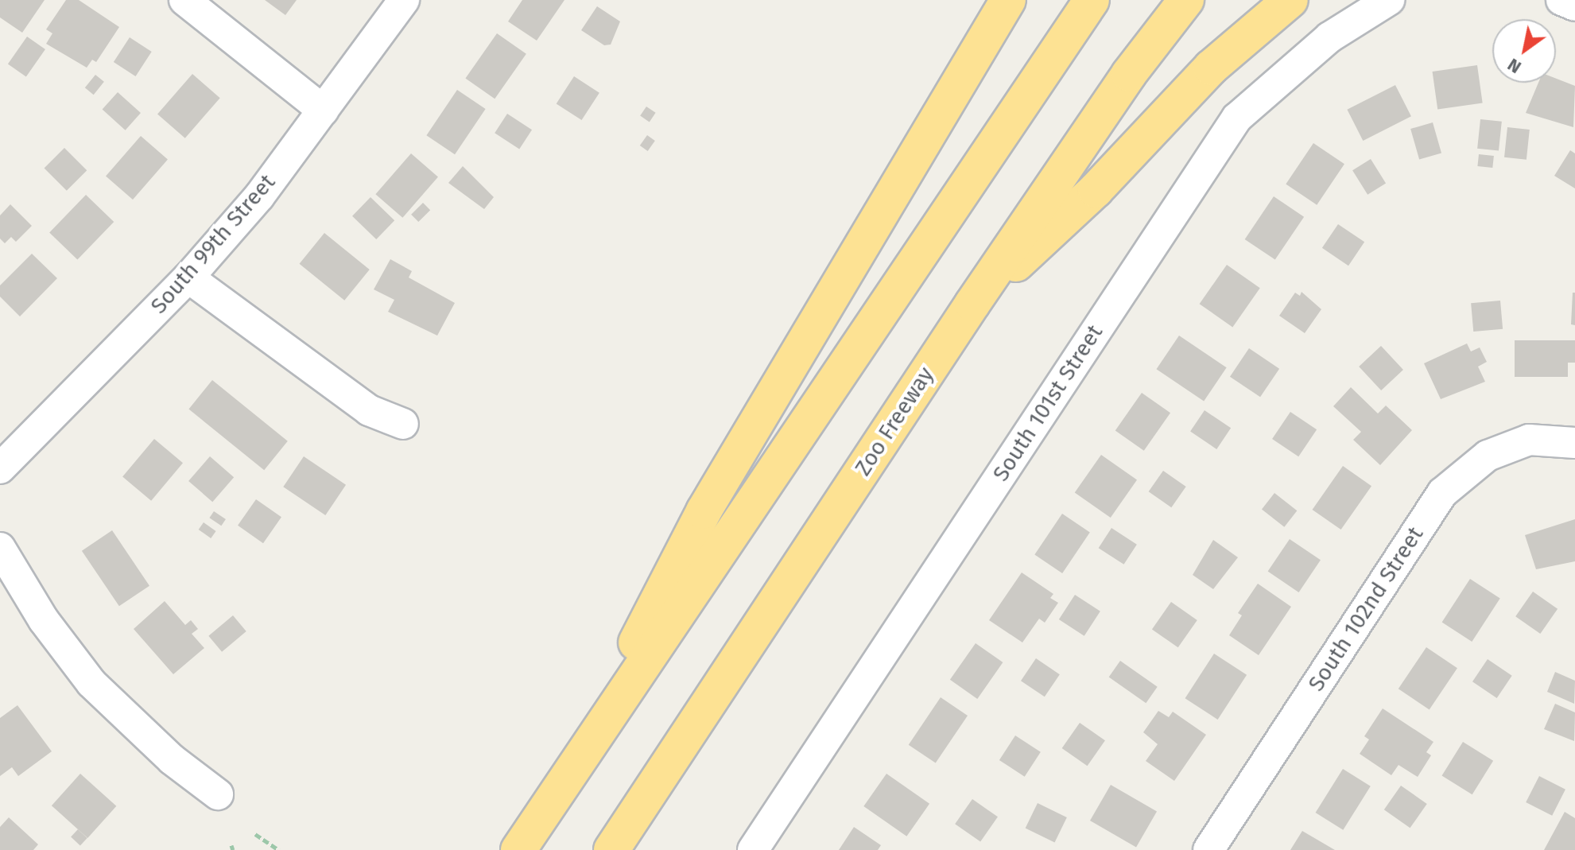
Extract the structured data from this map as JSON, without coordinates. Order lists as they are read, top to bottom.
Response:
{
  "streets": {
    "highway": ["Zoo Freeway"],
    "street": ["South 99th Street", "South 101st Street", "South 102nd Street"]
  },
  "north": "bottom left"
}
